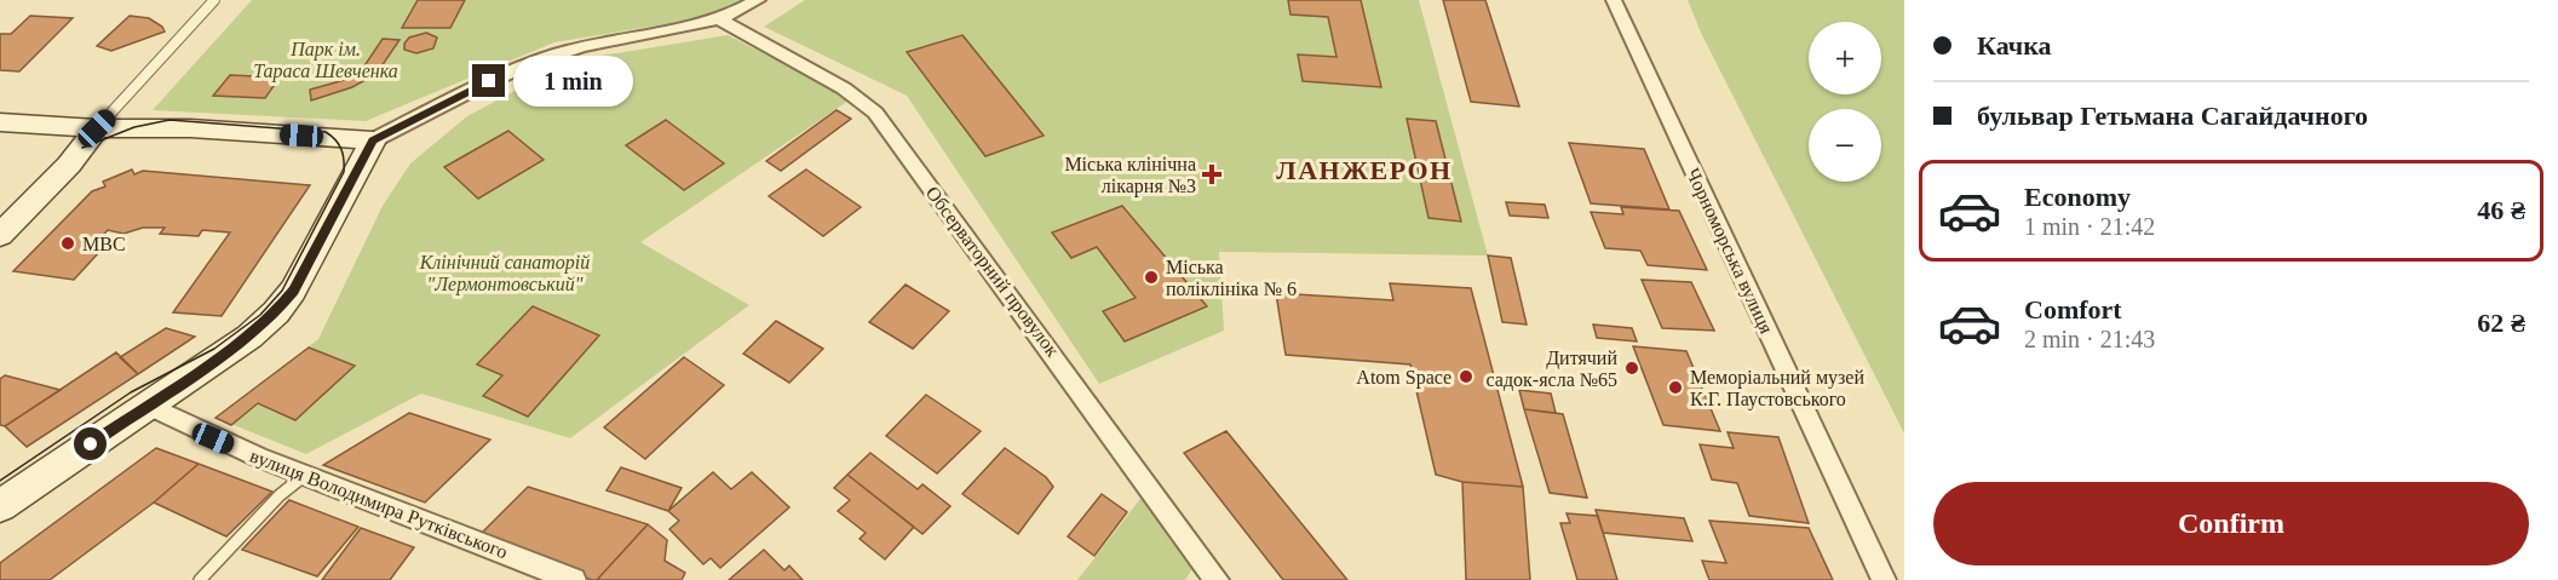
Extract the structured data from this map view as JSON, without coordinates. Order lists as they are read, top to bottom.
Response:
{
  "streets": {
    "street": ["Чорноморська вулиця", "Обсерваторний провулок", "вулиця Володимира Рутківського"]
  },
  "districts": ["ЛАНЖЕРОН"],
  "parks": ["Парк ім. Тараса Шевченка", "Клінічний санаторій \"Лермонтовський\""],
  "places": {
    "health": ["Міська клінічна лікарня №3"],
    "other": [
      "МВС",
      "Міська поліклініка № 6",
      "Дитячий садок-ясла №65",
      "Atom Space",
      "Меморіальний музей К.Г. Паустовського"
    ]
  },
  "page": {
    "banner": ["Качка", "бульвар Гетьмана Сагайдачного"],
    "map_buttons": ["+", "−"],
    "bubble": "1 min",
    "list": [
      {
        "name": "Economy",
        "note": "1 min · 21:42",
        "value": "46 ₴"
      },
      {
        "name": "Comfort",
        "note": "2 min · 21:43",
        "value": "62 ₴"
      }
    ],
    "buttons": "Confirm"
  }
}
